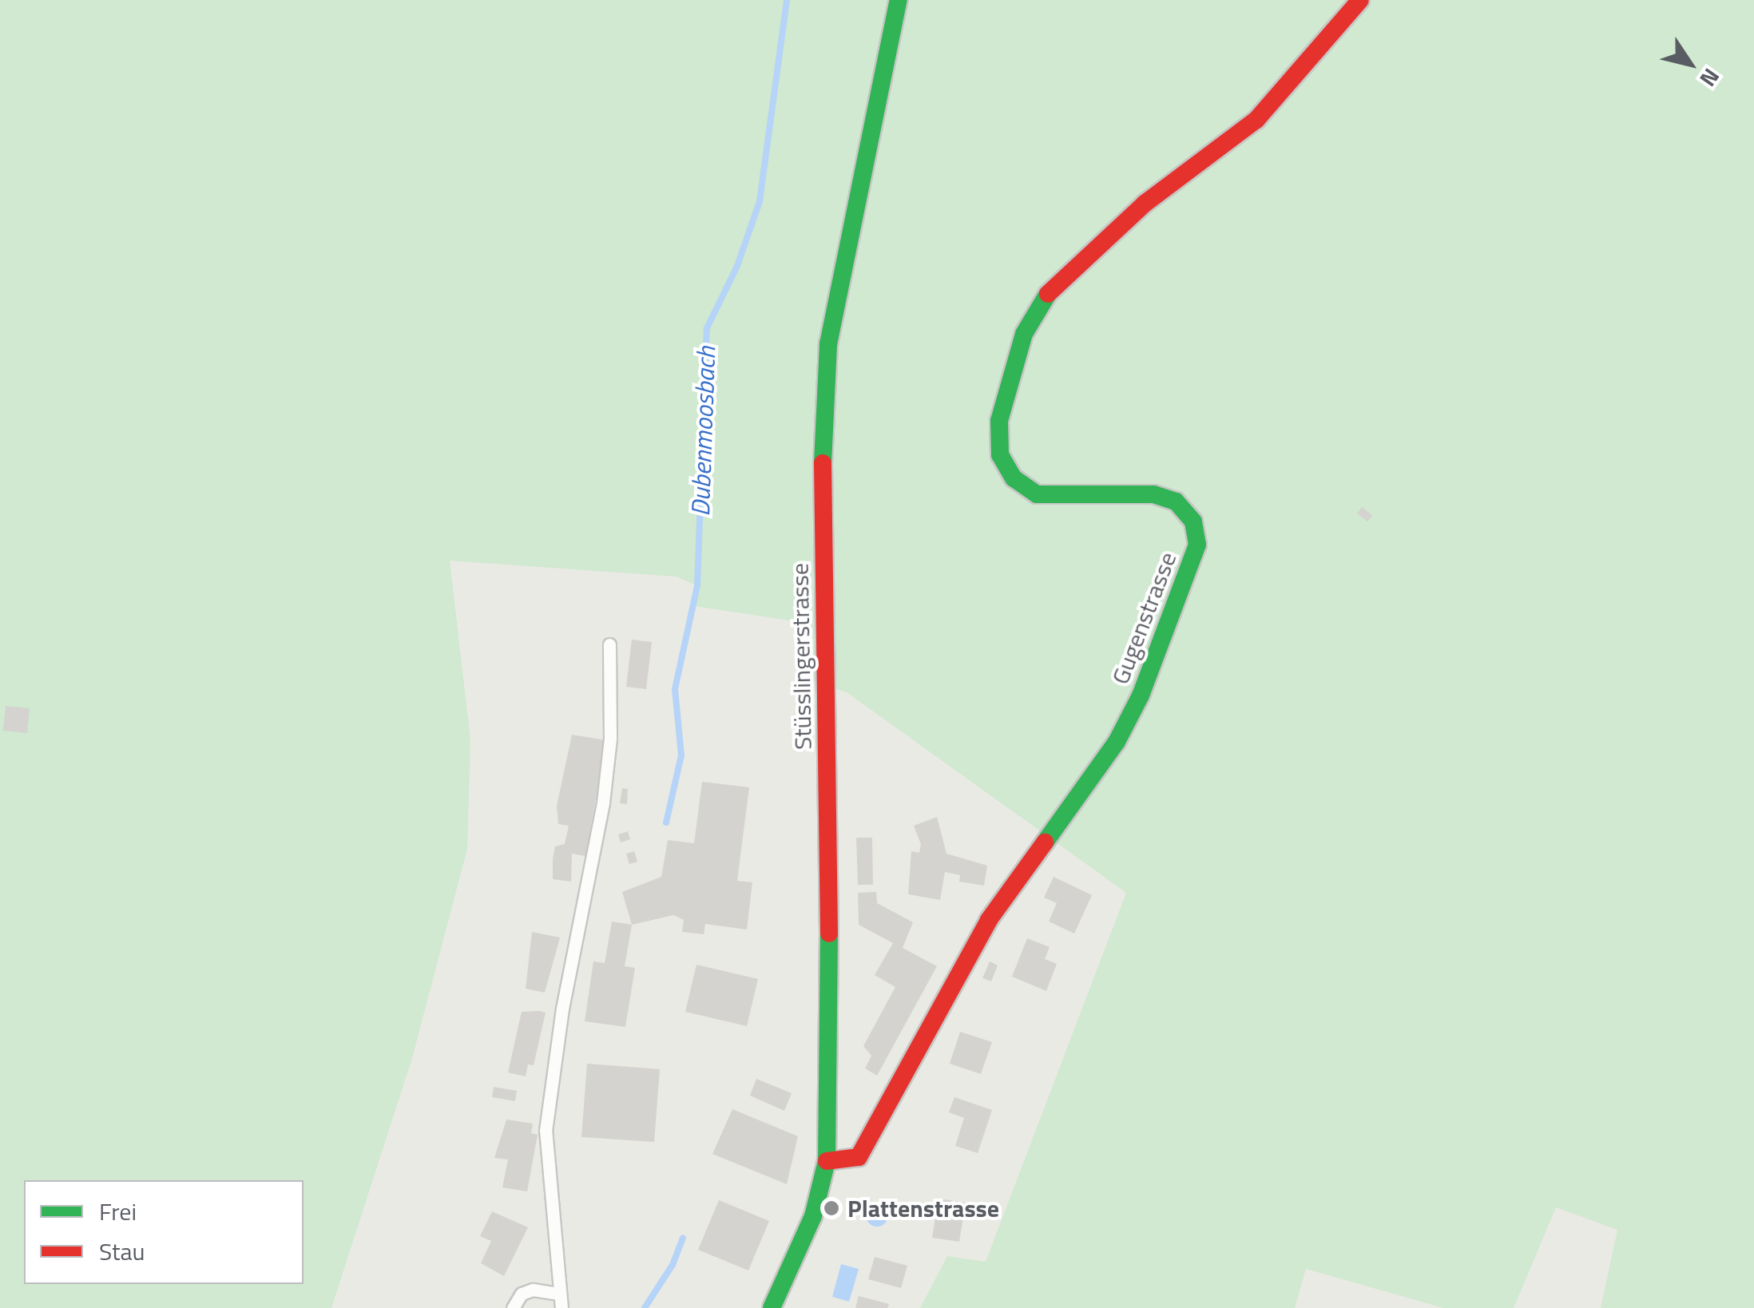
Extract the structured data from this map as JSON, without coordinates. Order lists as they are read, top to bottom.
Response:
{
  "streets": {
    "street": ["Gugenstrasse", "Stüsslingerstrasse"]
  },
  "crossings": [
    ["Gugenstrasse", "Stüsslingerstrasse"]
  ],
  "water": ["Dubenmoosbach"],
  "places": ["Plattenstrasse"],
  "legend": ["Frei", "Stau"],
  "north": "bottom right"
}
